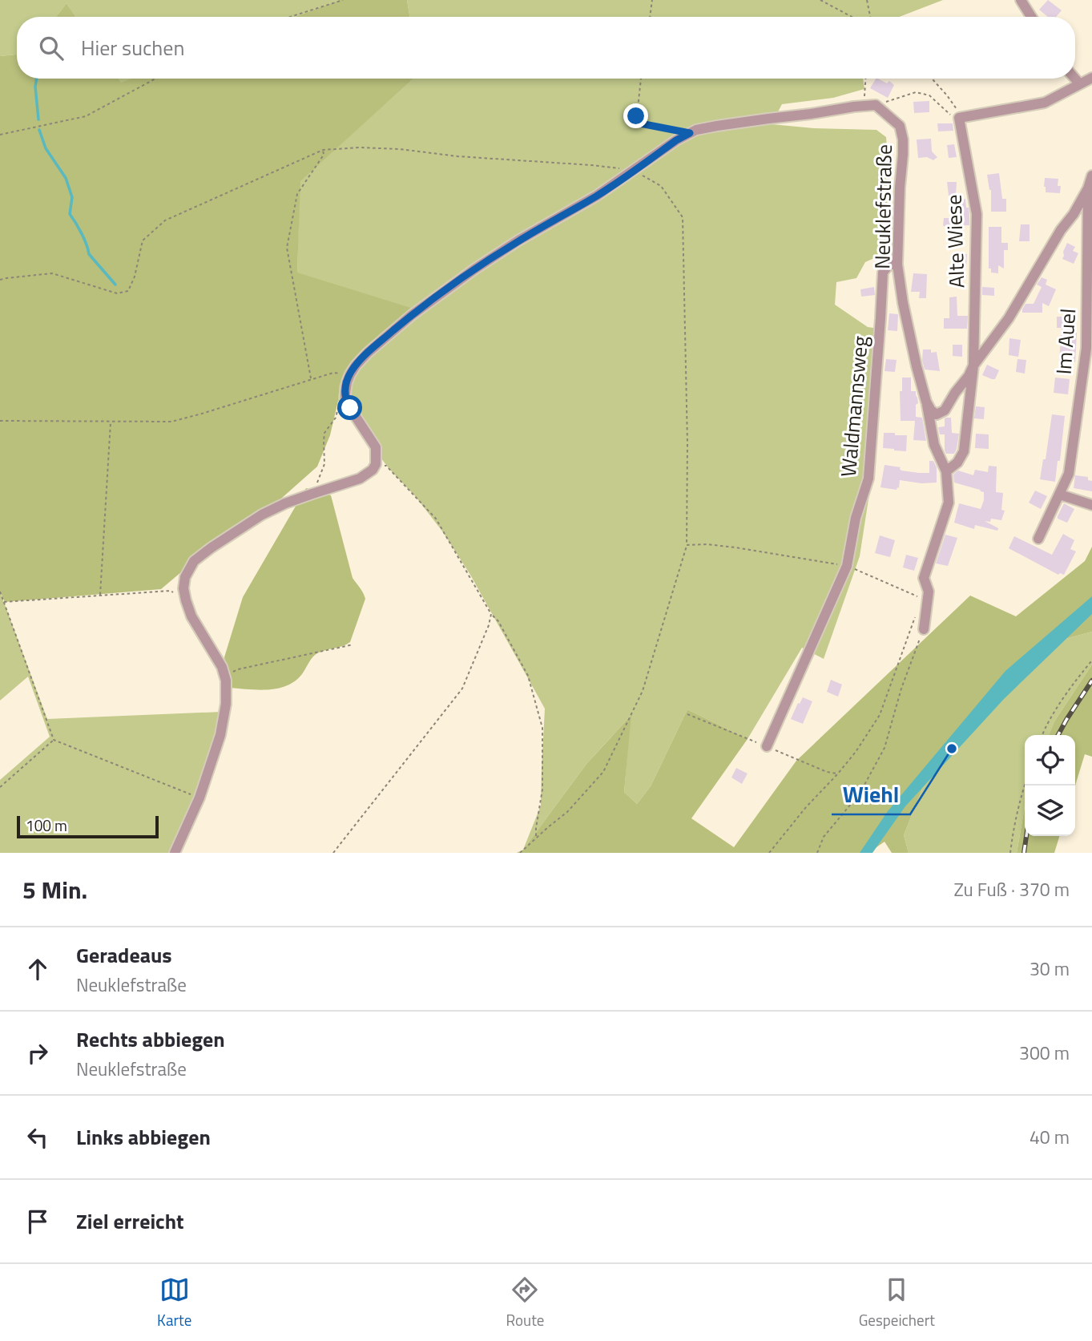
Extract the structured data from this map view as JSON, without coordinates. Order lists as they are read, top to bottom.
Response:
{
  "streets": {
    "street": [
      "Neuklefstraße",
      "Alte Wiese",
      "Im Auel",
      "Waldmannsweg"
    ]
  },
  "crossings": [
    ["Neuklefstraße", "Alte Wiese"],
    ["Neuklefstraße", "Waldmannsweg"]
  ],
  "places": ["Wiehl"],
  "scale_bar": "100 m",
  "page": {
    "search": "Hier suchen",
    "scale": "100 m",
    "heading": ["5 Min.", "Zu Fuß · 370 m"],
    "list": [
      ["Geradeaus", "Neuklefstraße", "30 m"],
      ["Rechts abbiegen", "Neuklefstraße", "300 m"],
      ["Links abbiegen", "40 m"],
      "Ziel erreicht"
    ],
    "nav": ["Karte", "Route", "Gespeichert"]
  }
}
